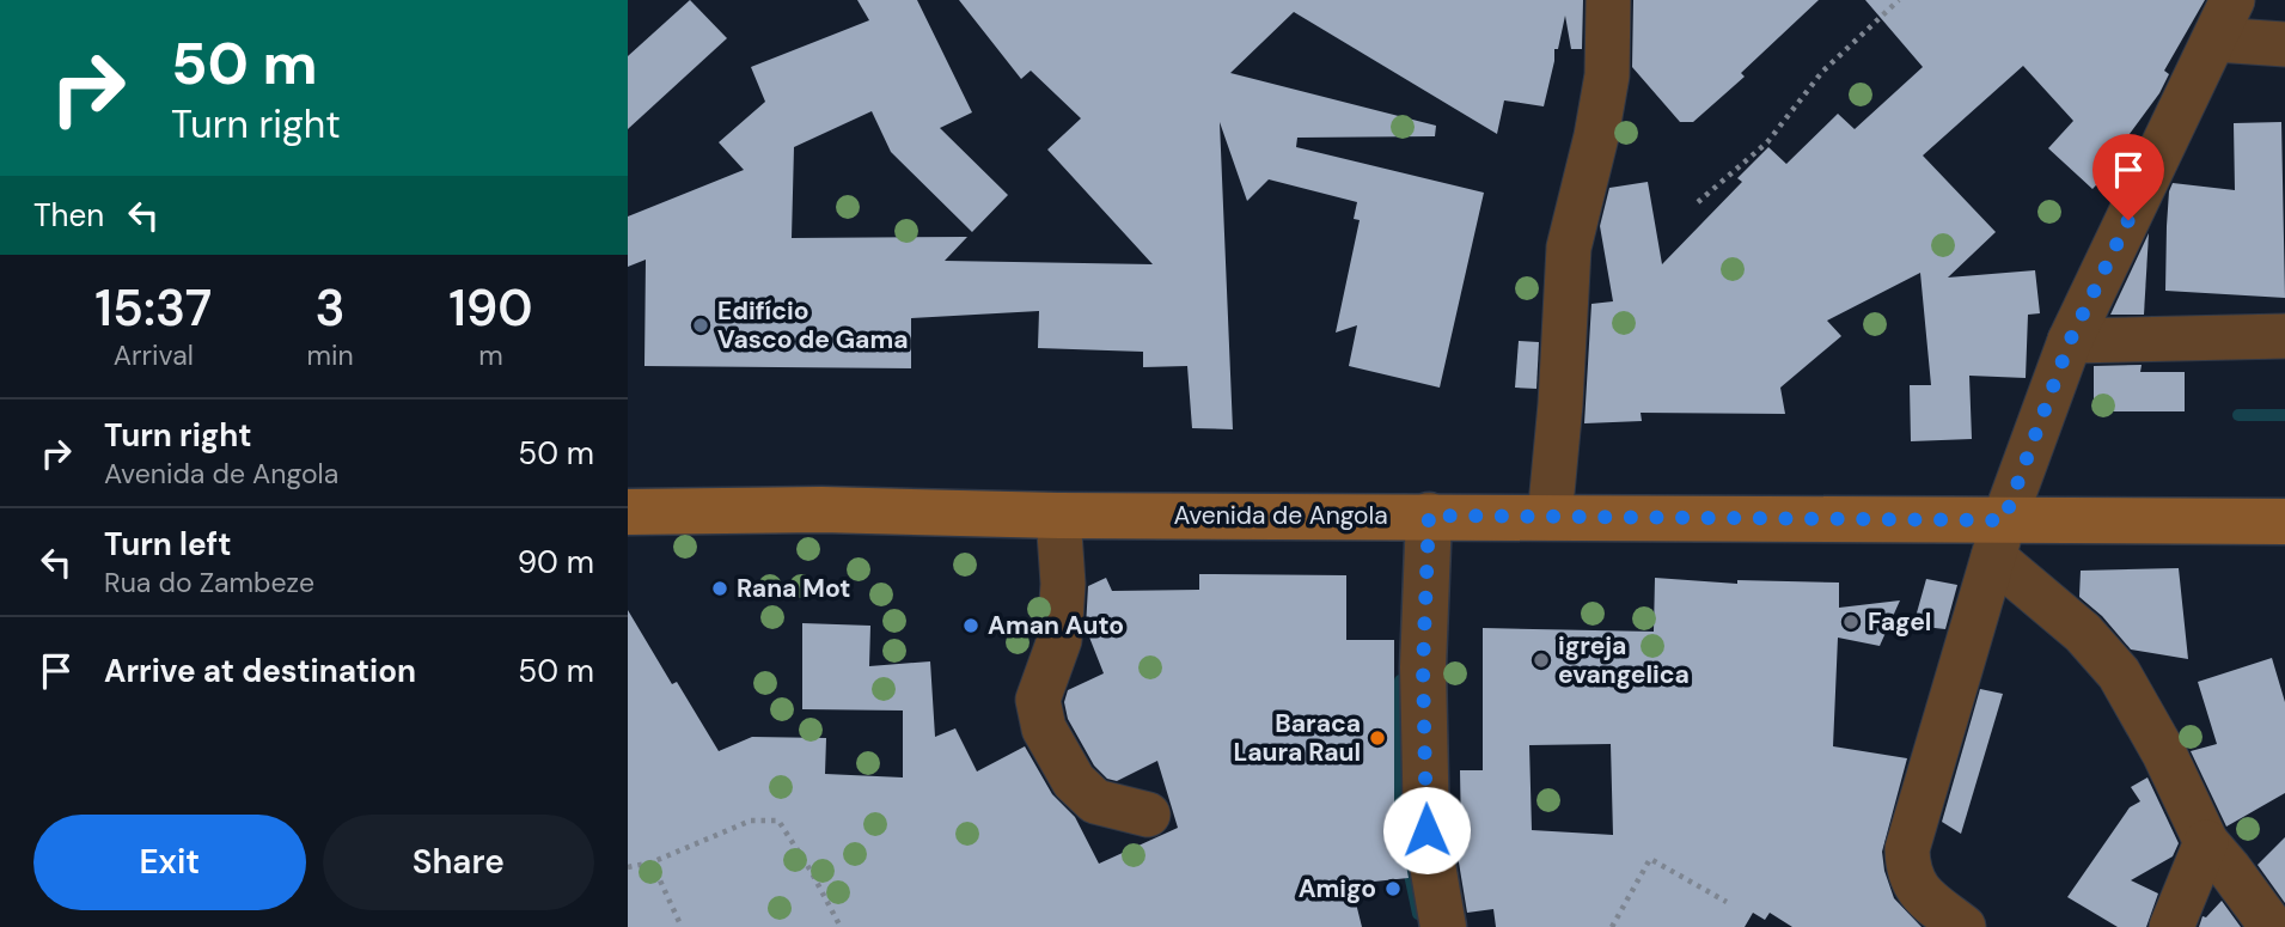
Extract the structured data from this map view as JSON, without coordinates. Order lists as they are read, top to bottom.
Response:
{
  "streets": {
    "main road": ["Avenida de Angola"]
  },
  "places": [
    "Edifício Vasco de Gama",
    "Rana Mot",
    "Fagel",
    "Aman Auto",
    "igreja evangelica",
    "Baraca Laura Raul",
    "Amigo"
  ],
  "page": {
    "turn": ["50 m", "Turn right"],
    "then": "Then",
    "eta": [
      "15:37",
      "Arrival",
      "3",
      "min",
      "190",
      "m"
    ],
    "list": [
      {
        "name": "Turn right",
        "note": "Avenida de Angola",
        "value": "50 m"
      },
      {
        "name": "Turn left",
        "note": "Rua do Zambeze",
        "value": "90 m"
      },
      {
        "name": "Arrive at destination",
        "value": "50 m"
      }
    ],
    "buttons": ["Exit", "Share"]
  }
}
